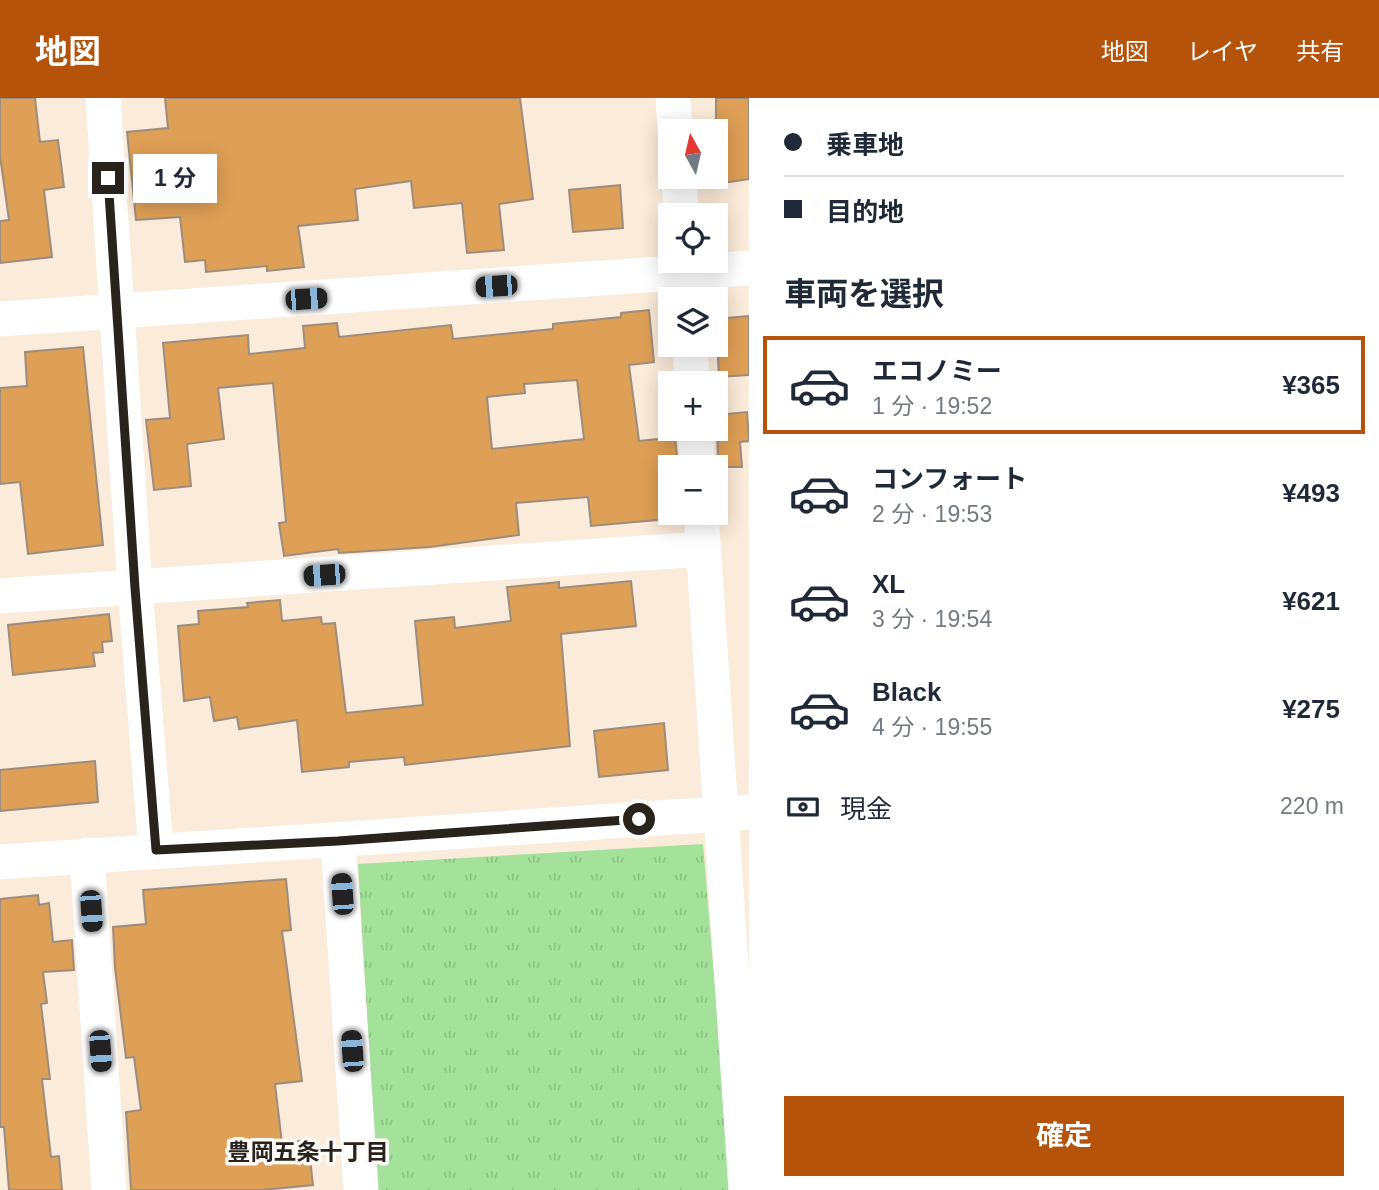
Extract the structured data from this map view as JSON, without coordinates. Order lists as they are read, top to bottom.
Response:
{
  "districts": ["豊岡五条十丁目"],
  "north": "top",
  "page": {
    "header": "地図",
    "nav": ["地図", "レイヤ", "共有"],
    "banner": ["乗車地", "目的地"],
    "map_buttons": ["+", "−"],
    "bubble": "1 分",
    "heading": "車両を選択",
    "list": [
      {
        "name": "エコノミー",
        "note": "1 分 · 19:52",
        "value": "¥365"
      },
      {
        "name": "コンフォート",
        "note": "2 分 · 19:53",
        "value": "¥493"
      },
      {
        "name": "XL",
        "note": "3 分 · 19:54",
        "value": "¥621"
      },
      {
        "name": "Black",
        "note": "4 分 · 19:55",
        "value": "¥275"
      }
    ],
    "pay": ["現金", "220 m"],
    "buttons": "確定"
  }
}
